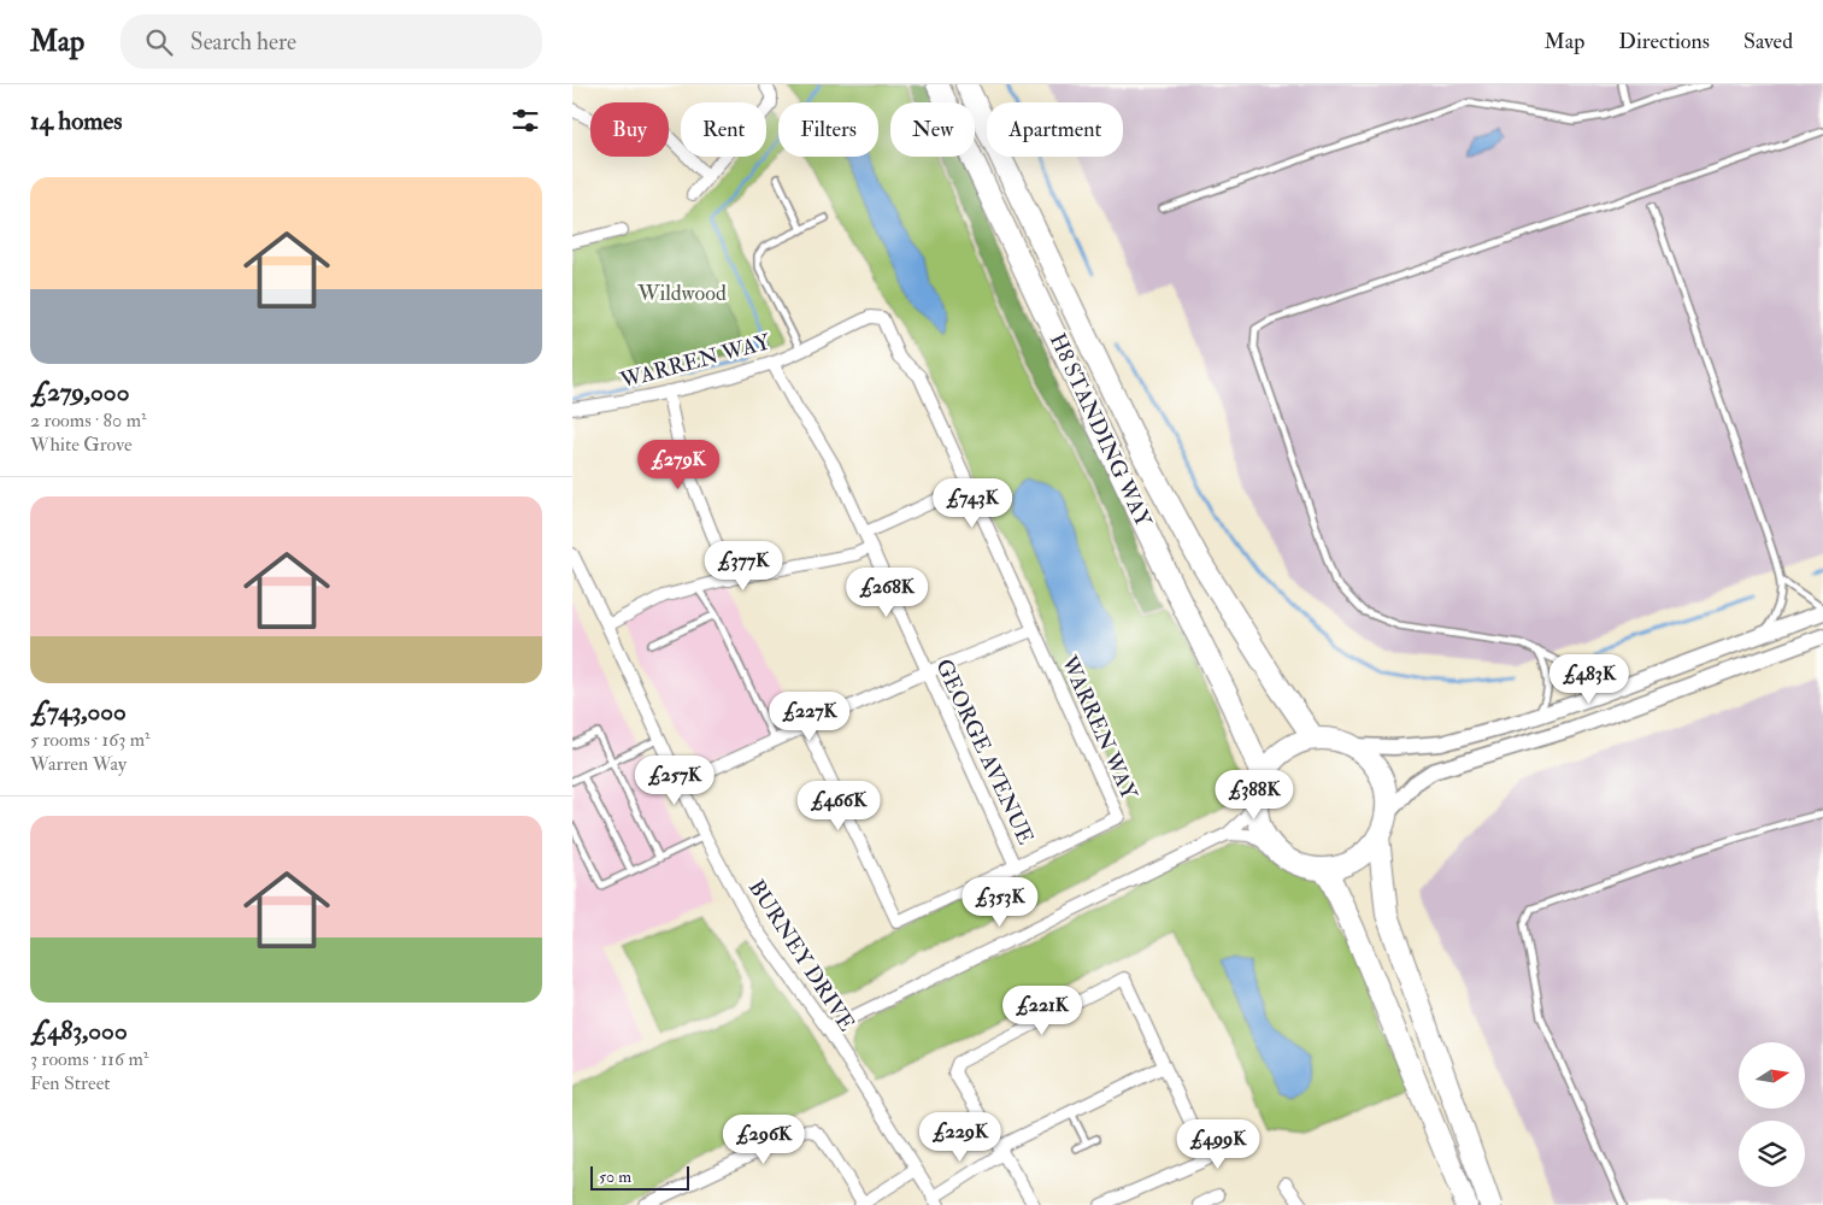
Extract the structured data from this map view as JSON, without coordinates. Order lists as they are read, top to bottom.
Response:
{
  "streets": {
    "highway": ["H8 STANDING WAY"],
    "street": ["WARREN WAY", "GEORGE AVENUE", "BURNEY DRIVE"]
  },
  "crossings": [
    ["WARREN WAY", "GEORGE AVENUE"]
  ],
  "parks": ["Wildwood"],
  "scale_bar": "50 m",
  "north": "right",
  "page": {
    "header": "Map",
    "search": "Search here",
    "nav": ["Map", "Directions", "Saved"],
    "heading": "14 homes",
    "chip": [
      "Buy",
      "Rent",
      "Filters",
      "New",
      "Apartment"
    ],
    "list": [
      {
        "name": "£279,000",
        "note": "2 rooms · 80 m² · White Grove"
      },
      {
        "name": "£743,000",
        "note": "5 rooms · 163 m² · Warren Way"
      },
      {
        "name": "£483,000",
        "note": "3 rooms · 116 m² · Fen Street"
      }
    ],
    "price": [
      "£279K",
      "£743K",
      "£377K",
      "£268K",
      "£483K",
      "£227K",
      "£257K",
      "£388K",
      "£466K",
      "£353K",
      "£221K",
      "£229K",
      "£296K",
      "£499K"
    ],
    "scale": "50 m"
  }
}
